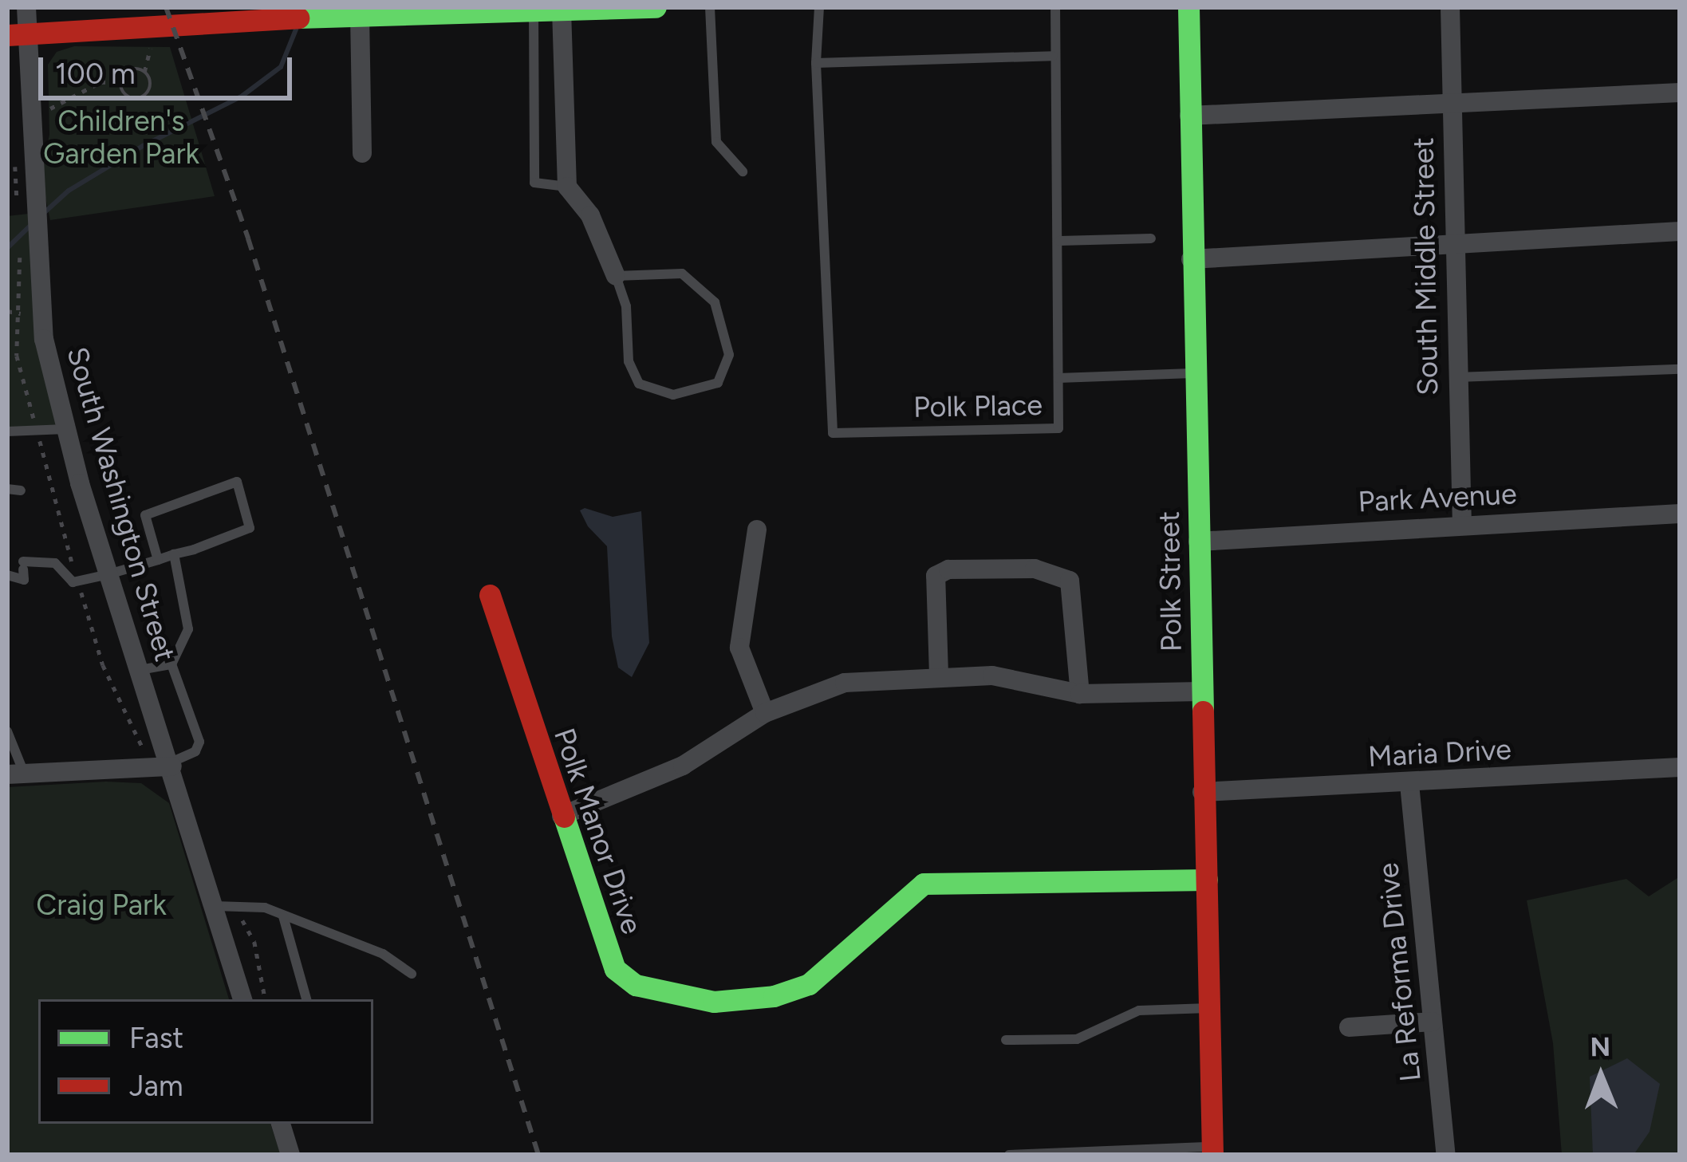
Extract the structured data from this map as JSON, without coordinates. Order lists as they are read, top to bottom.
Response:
{
  "streets": {
    "street": [
      "South Middle Street",
      "Park Avenue",
      "South Washington Street",
      "Polk Street",
      "Maria Drive",
      "Polk Manor Drive",
      "La Reforma Drive"
    ],
    "lane": ["Polk Place"]
  },
  "crossings": [
    ["South Middle Street", "Park Avenue"],
    ["Park Avenue", "Polk Street"],
    ["Polk Street", "Maria Drive"],
    ["Polk Street", "Polk Manor Drive"],
    ["Maria Drive", "La Reforma Drive"]
  ],
  "parks": ["Children's Garden Park", "Craig Park"],
  "legend": ["Fast", "Jam"],
  "scale_bar": "100 m",
  "north": "top"
}
